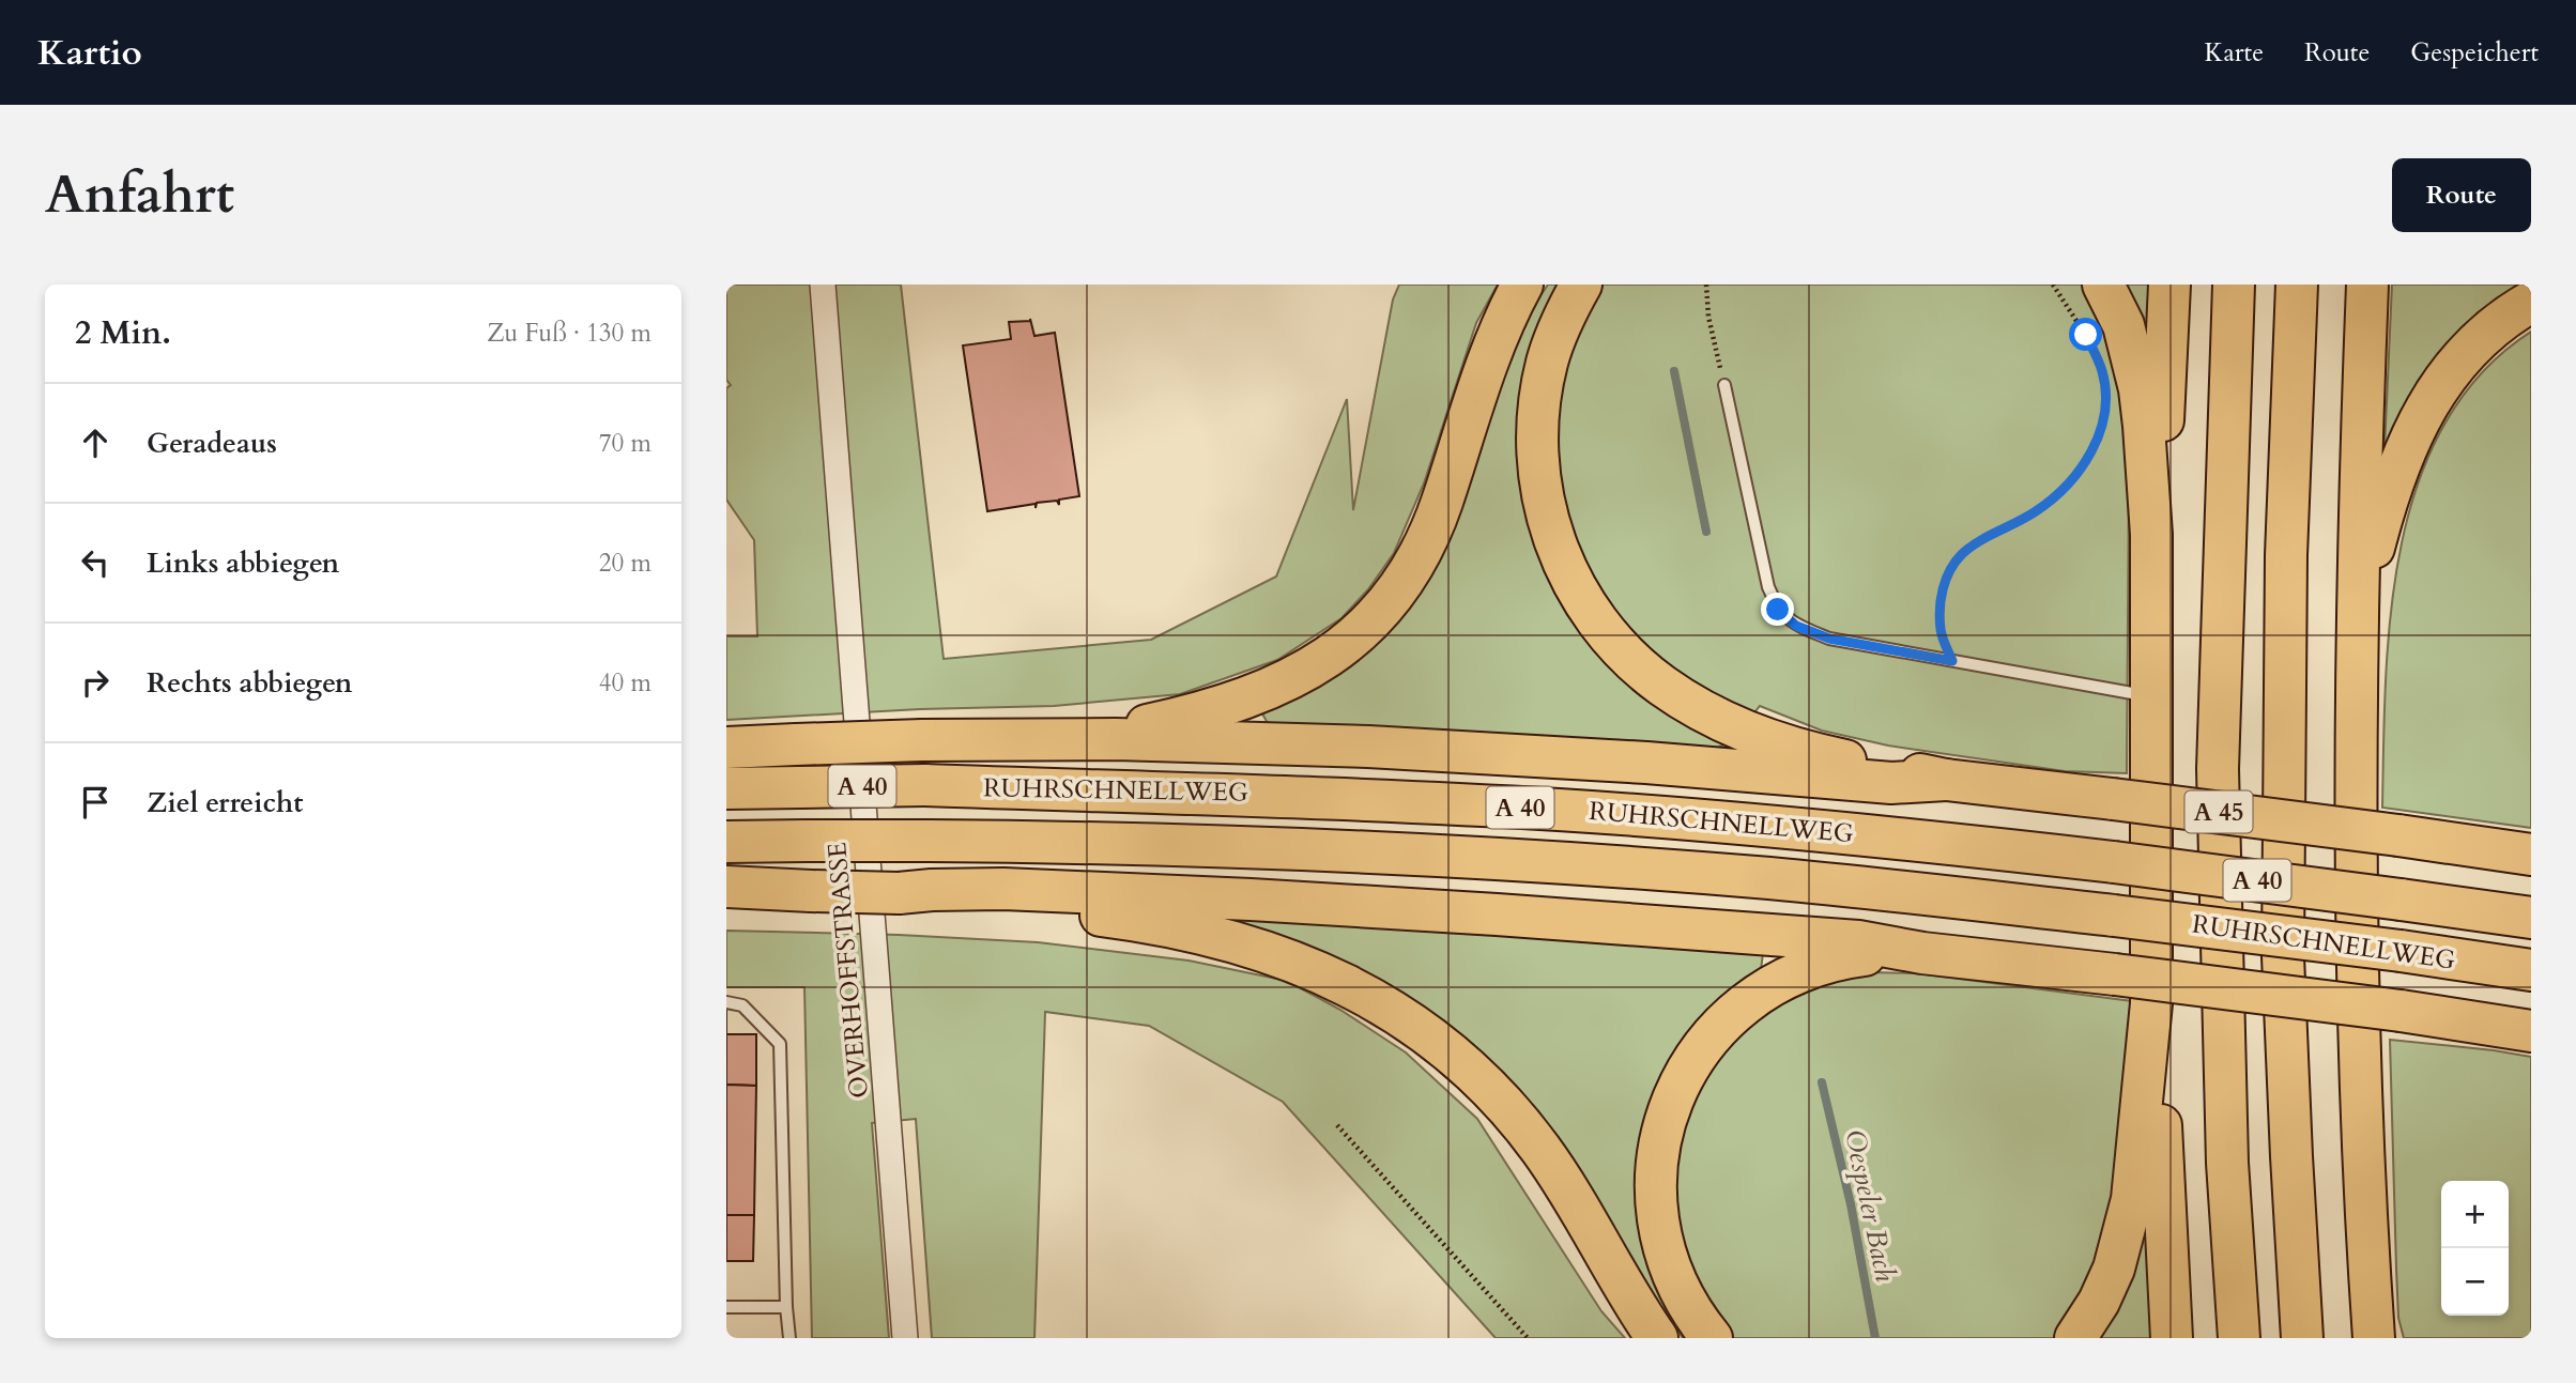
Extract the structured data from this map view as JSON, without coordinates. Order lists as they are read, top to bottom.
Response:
{
  "streets": {
    "highway": ["A 40", "RUHRSCHNELLWEG", "A 45"],
    "street": ["OVERHOFFSTRASSE"]
  },
  "water": ["Oespeler Bach"],
  "page": {
    "header": "Kartio",
    "nav": ["Karte", "Route", "Gespeichert"],
    "buttons": "Route",
    "title": "Anfahrt",
    "heading": ["2 Min.", "Zu Fuß · 130 m"],
    "list": [
      ["Geradeaus", "70 m"],
      ["Links abbiegen", "20 m"],
      ["Rechts abbiegen", "40 m"],
      "Ziel erreicht"
    ],
    "map_buttons": ["+", "−"]
  }
}
